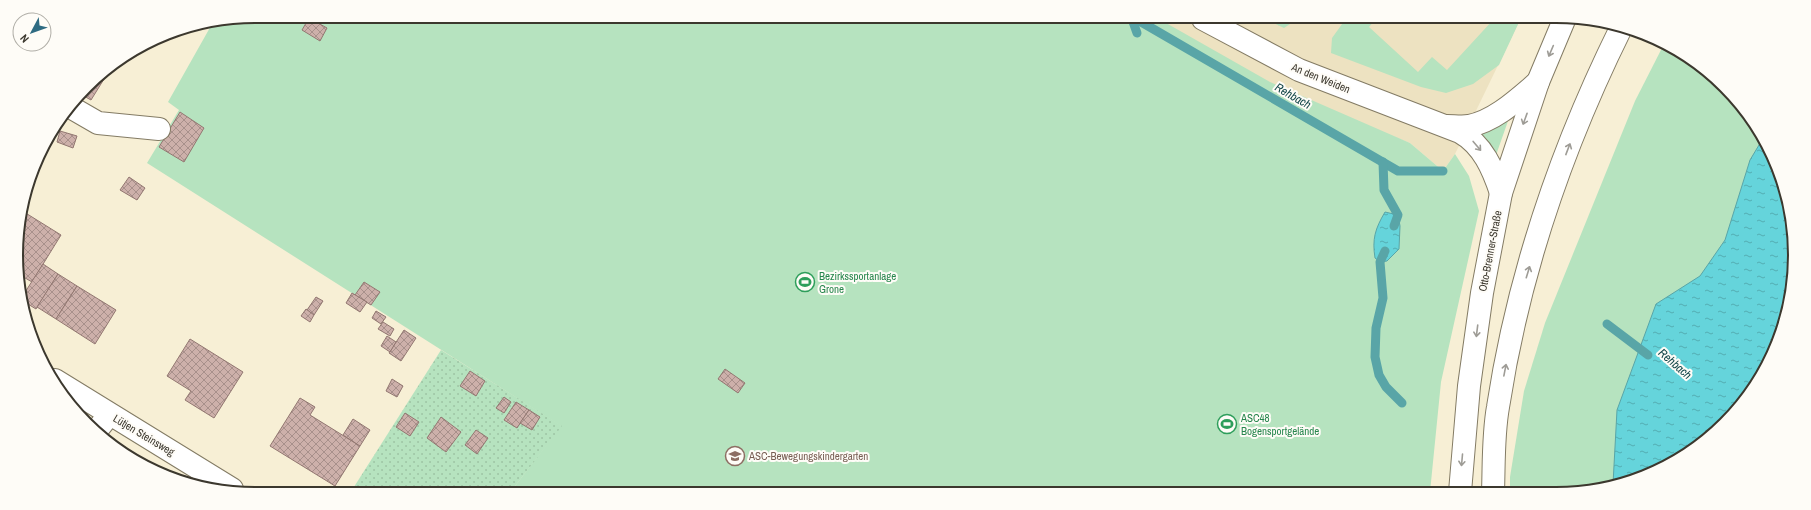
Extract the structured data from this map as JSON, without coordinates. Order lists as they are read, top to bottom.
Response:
{
  "streets": {
    "main road": ["An den Weiden", "Otto-Brenner-Straße", "Lütjen Steinsweg"]
  },
  "crossings": [
    ["An den Weiden", "Otto-Brenner-Straße"]
  ],
  "water": ["Rehbach"],
  "places": {
    "sports": ["Bezirkssportanlage Grone", "ASC48 Bogensportgelände"],
    "school or university": ["ASC-Bewegungskindergarten"]
  },
  "north": "bottom left"
}
